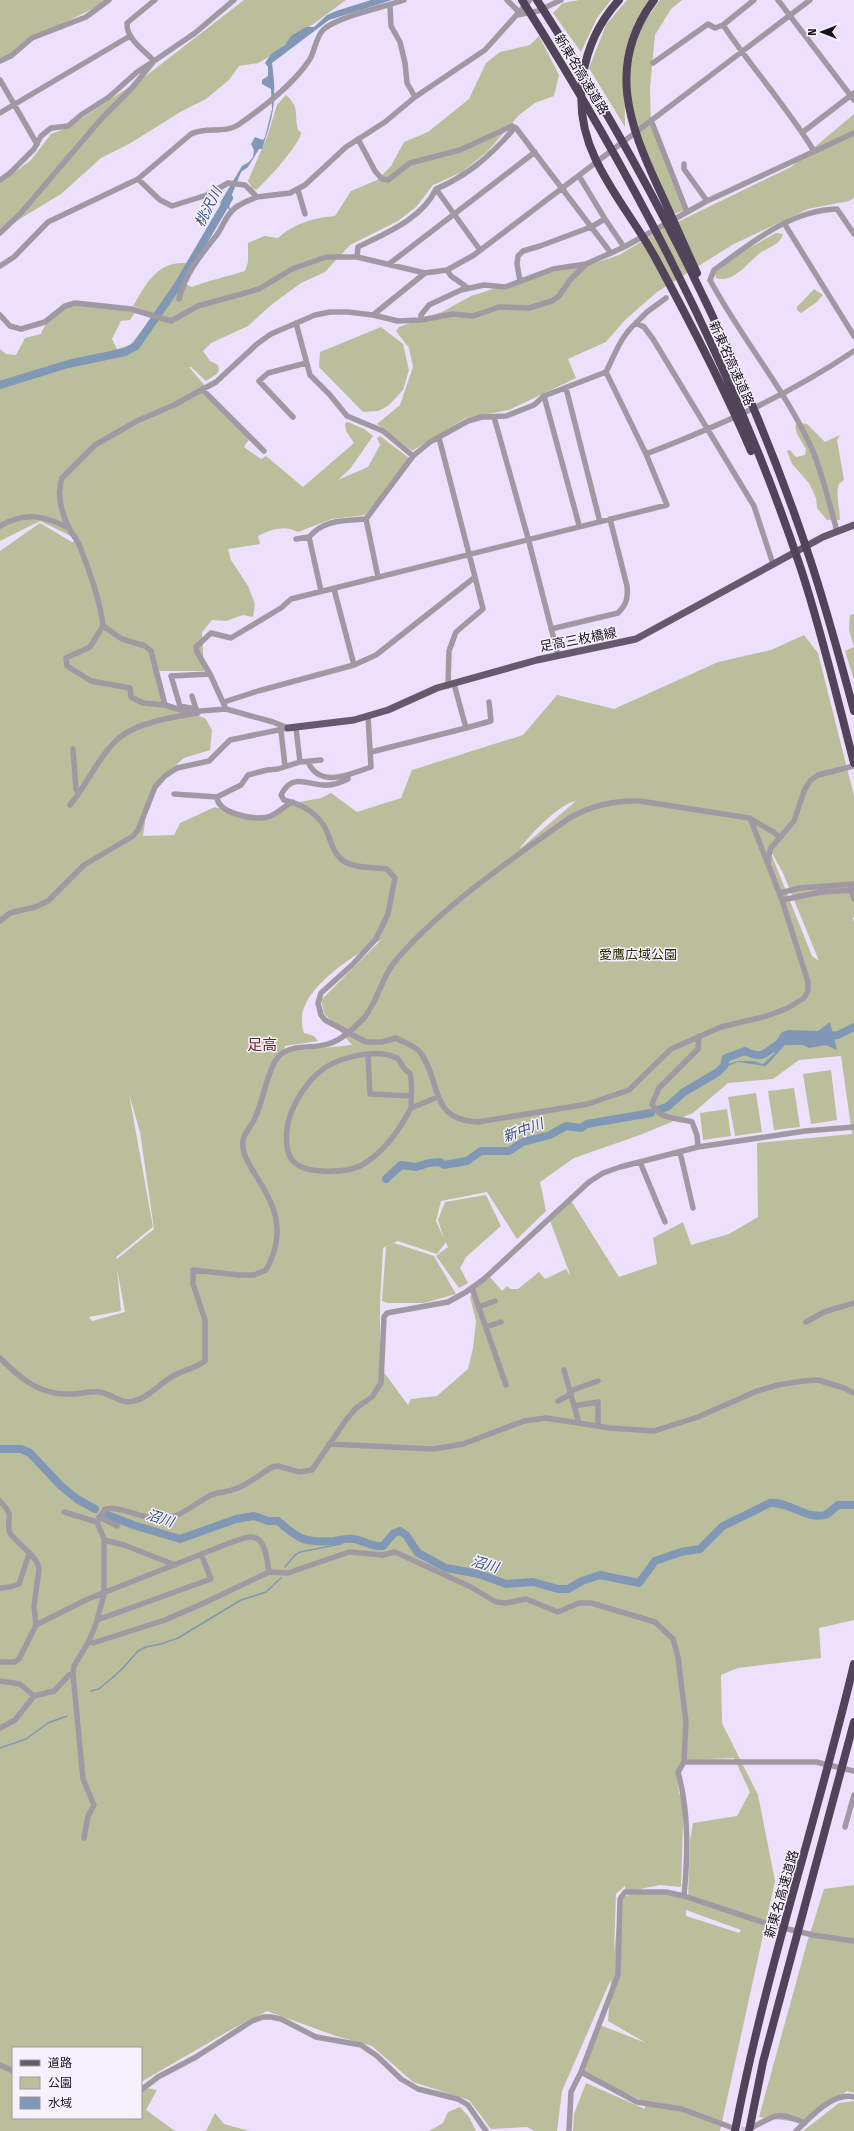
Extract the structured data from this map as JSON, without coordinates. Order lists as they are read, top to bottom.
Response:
{
  "streets": {
    "highway": ["新東名高速道路"],
    "main road": ["足高三枚橋線"]
  },
  "districts": ["足高"],
  "water": ["桃沢川", "新中川", "沼川"],
  "parks": ["愛鷹広域公園"],
  "legend": ["道路", "公園", "水域"],
  "north": "left"
}
